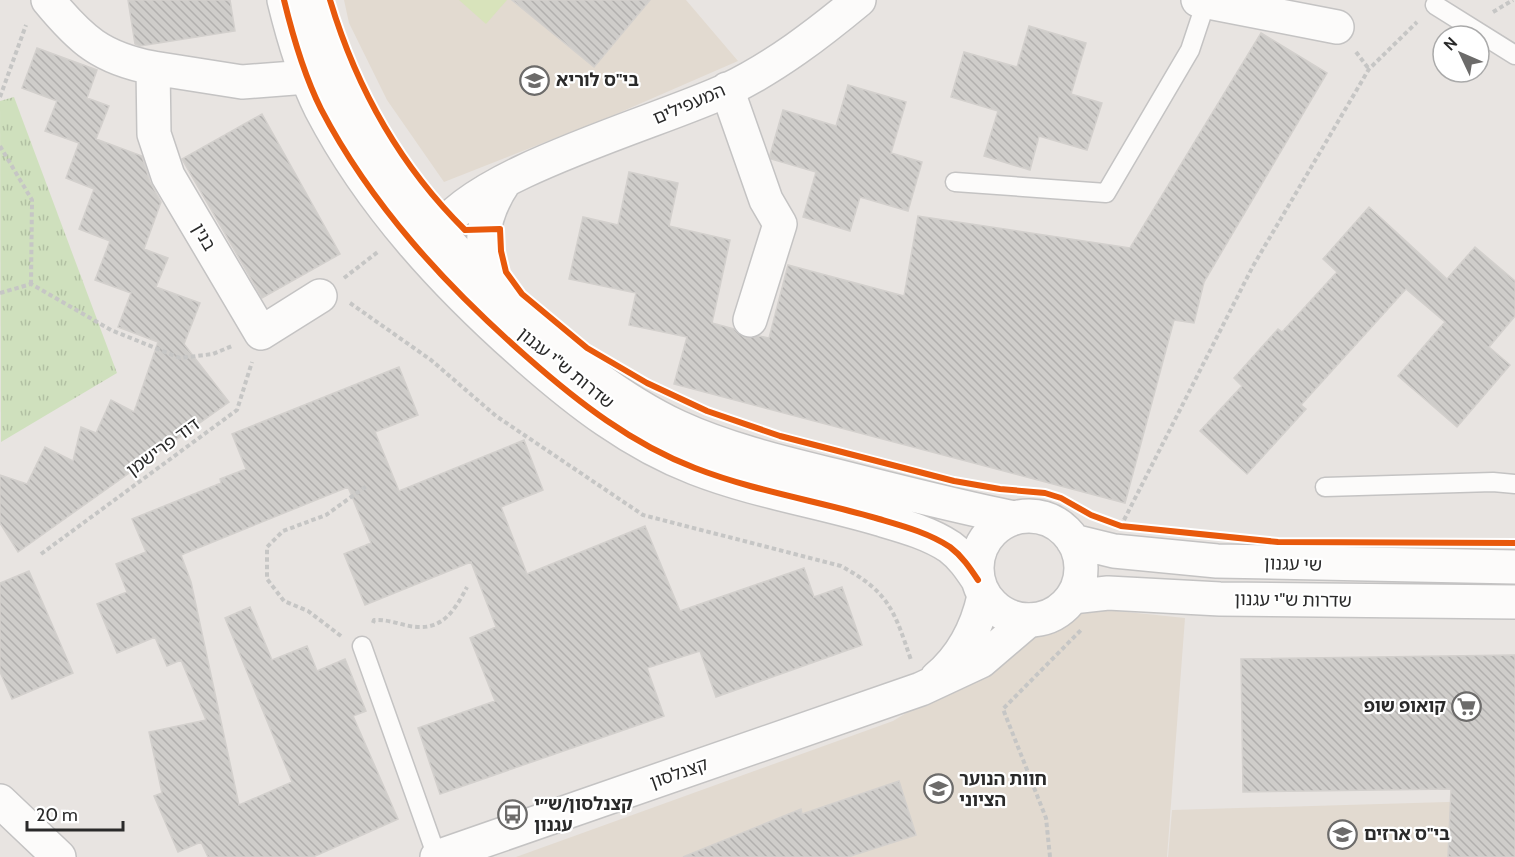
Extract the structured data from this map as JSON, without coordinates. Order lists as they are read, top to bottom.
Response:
{
  "streets": {
    "street": [
      "המעפילים",
      "בנין",
      "שדרות ש\"י עגנון",
      "שי עגנון",
      "קצנלסון"
    ],
    "path": ["דוד פרישמן"]
  },
  "crossings": [
    ["המעפילים", "שדרות ש\"י עגנון"],
    ["בנין", "דוד פרישמן"],
    ["שדרות ש\"י עגנון", "שי עגנון"]
  ],
  "places": {
    "school or university": ["בי\"ס לוריא", "חוות הנוער הציוני", "בי\"ס ארזים"],
    "supermarket": ["קואופ שופ"],
    "bus stop": ["קצנלסון/ש״י עגנון"]
  },
  "scale_bar": "20 m",
  "north": "top left"
}
